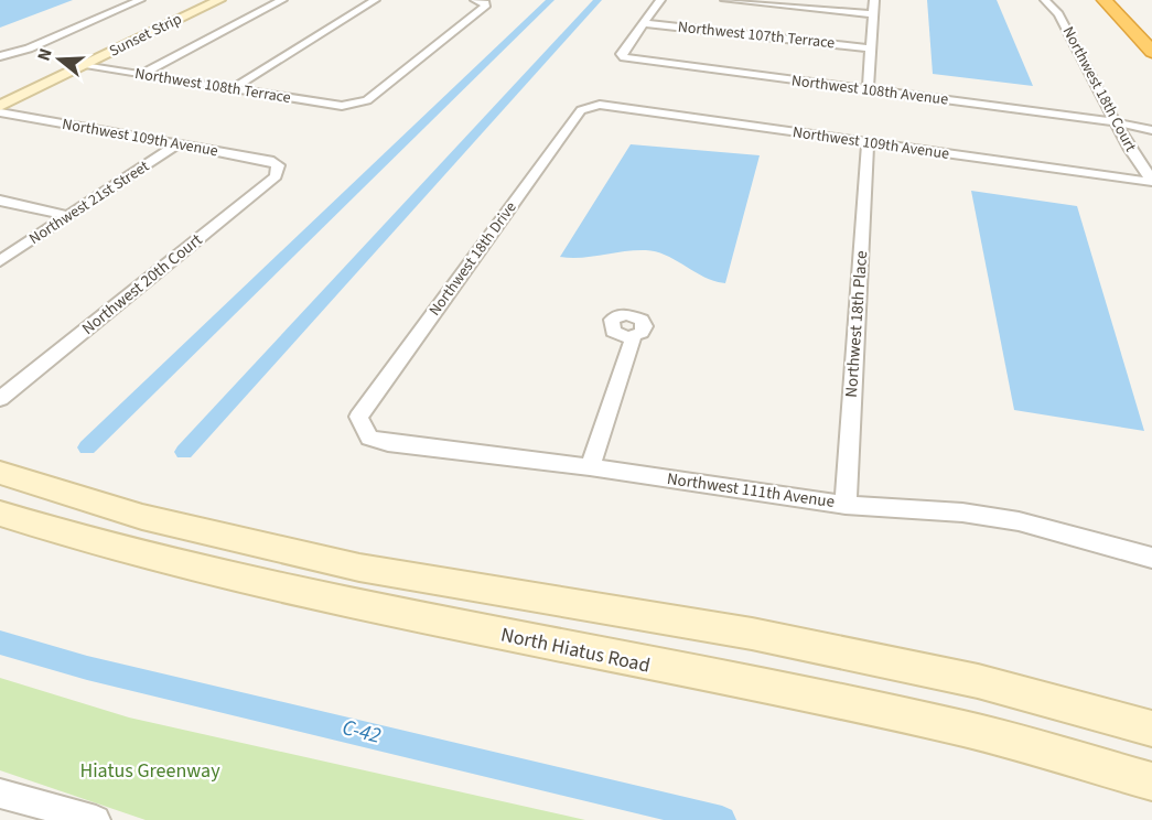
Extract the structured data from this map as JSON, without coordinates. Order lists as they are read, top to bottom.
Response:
{
  "streets": {
    "main road": ["Sunset Strip", "North Hiatus Road"],
    "street": [
      "Northwest 107th Terrace",
      "Northwest 108th Terrace",
      "Northwest 18th Court",
      "Northwest 108th Avenue",
      "Northwest 109th Avenue",
      "Northwest 21st Street",
      "Northwest 18th Drive",
      "Northwest 20th Court",
      "Northwest 18th Place",
      "Northwest 111th Avenue"
    ]
  },
  "crossings": [
    ["Sunset Strip", "Northwest 108th Terrace"],
    ["Northwest 107th Terrace", "Northwest 108th Avenue"],
    ["Northwest 18th Court", "Northwest 108th Avenue"],
    ["Northwest 18th Court", "Northwest 109th Avenue"],
    ["Northwest 109th Avenue", "Northwest 21st Street"],
    ["Northwest 109th Avenue", "Northwest 18th Drive"],
    ["Northwest 109th Avenue", "Northwest 20th Court"],
    ["Northwest 109th Avenue", "Northwest 18th Place"],
    ["Northwest 18th Drive", "Northwest 111th Avenue"],
    ["Northwest 18th Place", "Northwest 111th Avenue"]
  ],
  "water": ["C-42"],
  "parks": ["Hiatus Greenway"],
  "north": "left"
}
